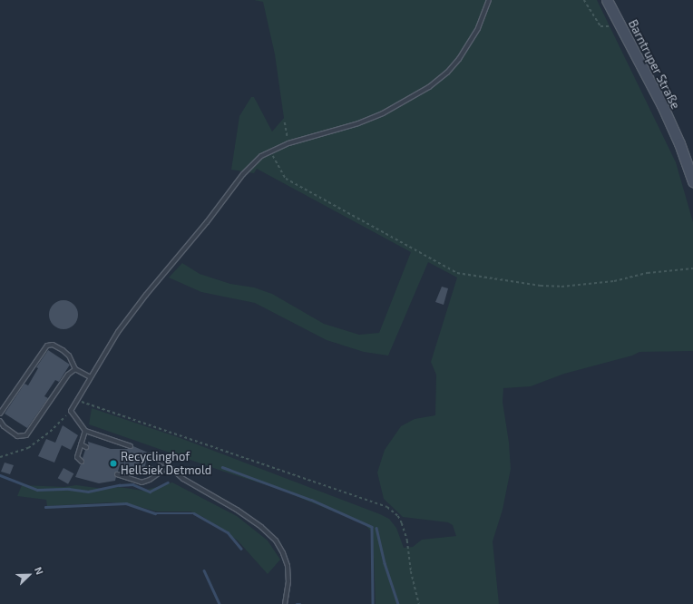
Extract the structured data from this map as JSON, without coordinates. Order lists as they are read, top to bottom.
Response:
{
  "streets": {
    "main road": ["Barntruper Straße"]
  },
  "places": ["Recyclinghof Hellsiek Detmold"],
  "north": "top right"
}
